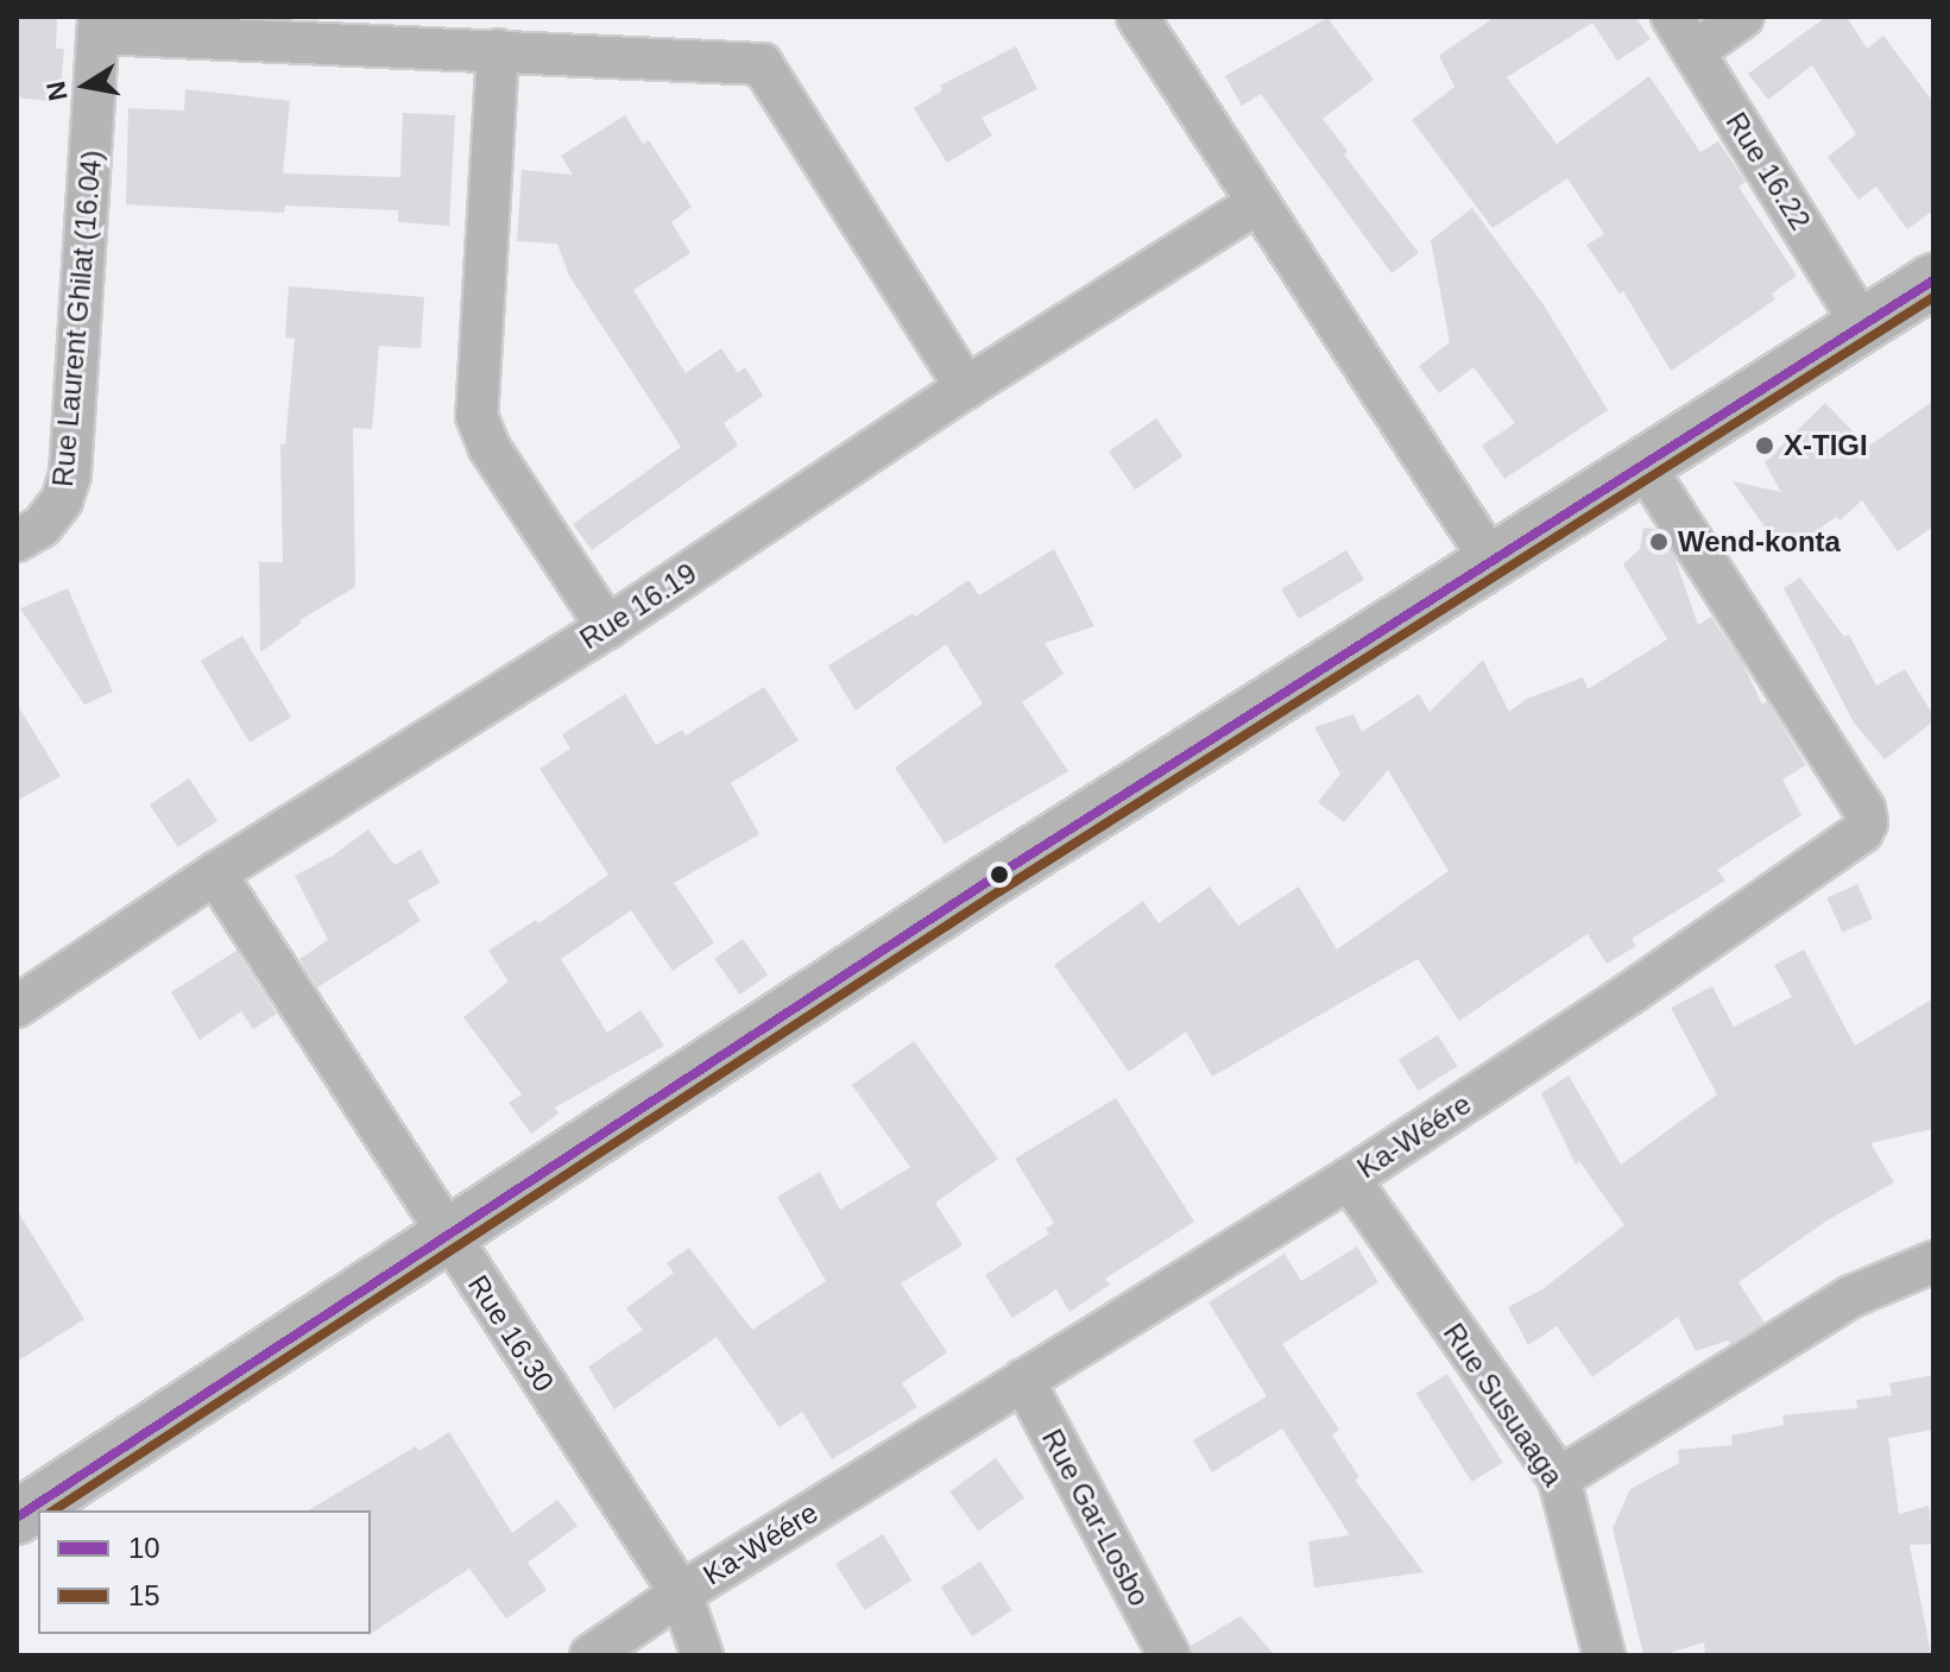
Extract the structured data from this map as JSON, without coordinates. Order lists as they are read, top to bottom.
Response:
{
  "streets": {
    "street": [
      "Rue 16.22",
      "Rue Laurent Ghilat (16.04)",
      "Rue 16.19",
      "Ka-Wéére",
      "Rue 16.30",
      "Rue Susuaaga",
      "Rue Gar-Losbo"
    ]
  },
  "crossings": [
    ["Rue 16.19", "Rue 16.30"],
    ["Ka-Wéére", "Rue 16.30"],
    ["Ka-Wéére", "Rue Susuaaga"],
    ["Ka-Wéére", "Rue Gar-Losbo"]
  ],
  "places": ["X-TIGI", "Wend-konta"],
  "lines": ["transit line 10", "transit line 15"],
  "legend": ["10", "15"],
  "north": "left"
}
